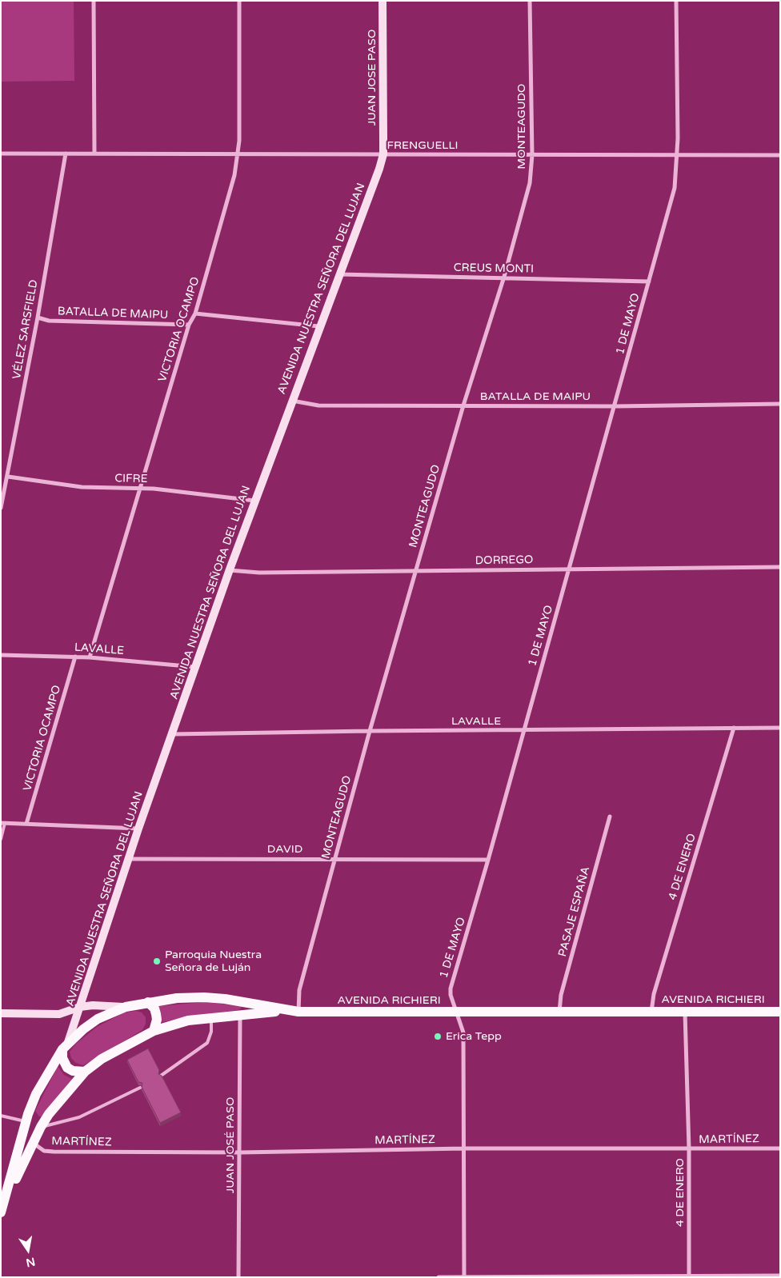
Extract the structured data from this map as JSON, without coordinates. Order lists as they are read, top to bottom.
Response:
{
  "streets": {
    "main road": ["AVENIDA RICHIERI"],
    "street": [
      "JUAN JOSE PASO",
      "MONTEAGUDO",
      "FRENGUELLI",
      "CREUS MONTI",
      "AVENIDA NUESTRA SEÑORA DEL LUJAN",
      "BATALLA DE MAIPU",
      "1 DE MAYO",
      "VÉLEZ SARSFIELD",
      "VICTORIA OCAMPO",
      "CIFRE",
      "DORREGO",
      "LAVALLE",
      "DAVID",
      "4 DE ENERO",
      "PASAJE ESPAÑA",
      "MARTÍNEZ",
      "JUAN JOSÉ PASO"
    ]
  },
  "crossings": [
    ["JUAN JOSE PASO", "FRENGUELLI"],
    ["JUAN JOSE PASO", "AVENIDA NUESTRA SEÑORA DEL LUJAN"],
    ["MONTEAGUDO", "FRENGUELLI"],
    ["MONTEAGUDO", "CREUS MONTI"],
    ["MONTEAGUDO", "BATALLA DE MAIPU"],
    ["MONTEAGUDO", "DORREGO"],
    ["MONTEAGUDO", "LAVALLE"],
    ["MONTEAGUDO", "DAVID"],
    ["MONTEAGUDO", "AVENIDA RICHIERI"],
    ["FRENGUELLI", "AVENIDA NUESTRA SEÑORA DEL LUJAN"],
    ["FRENGUELLI", "1 DE MAYO"],
    ["FRENGUELLI", "VÉLEZ SARSFIELD"],
    ["FRENGUELLI", "VICTORIA OCAMPO"],
    ["CREUS MONTI", "AVENIDA NUESTRA SEÑORA DEL LUJAN"],
    ["CREUS MONTI", "1 DE MAYO"],
    ["AVENIDA NUESTRA SEÑORA DEL LUJAN", "BATALLA DE MAIPU"],
    ["AVENIDA NUESTRA SEÑORA DEL LUJAN", "CIFRE"],
    ["AVENIDA NUESTRA SEÑORA DEL LUJAN", "DORREGO"],
    ["AVENIDA NUESTRA SEÑORA DEL LUJAN", "LAVALLE"],
    ["AVENIDA NUESTRA SEÑORA DEL LUJAN", "DAVID"],
    ["AVENIDA NUESTRA SEÑORA DEL LUJAN", "AVENIDA RICHIERI"],
    ["BATALLA DE MAIPU", "1 DE MAYO"],
    ["BATALLA DE MAIPU", "VÉLEZ SARSFIELD"],
    ["BATALLA DE MAIPU", "VICTORIA OCAMPO"],
    ["1 DE MAYO", "DORREGO"],
    ["1 DE MAYO", "LAVALLE"],
    ["1 DE MAYO", "DAVID"],
    ["1 DE MAYO", "AVENIDA RICHIERI"],
    ["1 DE MAYO", "MARTÍNEZ"],
    ["VÉLEZ SARSFIELD", "CIFRE"],
    ["VICTORIA OCAMPO", "CIFRE"],
    ["VICTORIA OCAMPO", "LAVALLE"],
    ["LAVALLE", "4 DE ENERO"],
    ["4 DE ENERO", "AVENIDA RICHIERI"],
    ["4 DE ENERO", "MARTÍNEZ"],
    ["PASAJE ESPAÑA", "AVENIDA RICHIERI"],
    ["MARTÍNEZ", "JUAN JOSÉ PASO"]
  ],
  "places": ["Parroquia Nuestra Señora de Luján", "Erica Tepp"],
  "north": "bottom"
}
